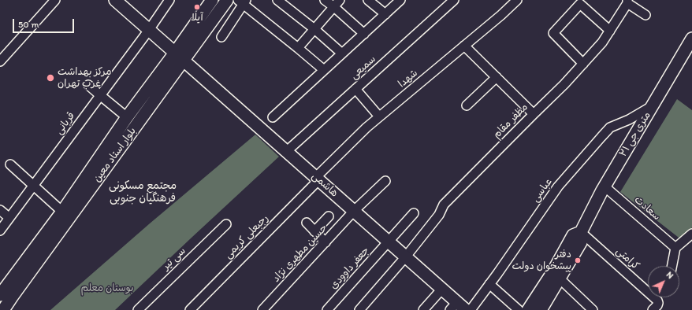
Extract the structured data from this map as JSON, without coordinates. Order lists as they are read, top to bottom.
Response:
{
  "streets": {
    "main road": ["۲۱ متری جی", "بلوار استاد معین", "هاشمی"],
    "street": [
      "سمیعی",
      "شهدا",
      "مظفر مقام",
      "قربانی",
      "عباسی",
      "سعادت",
      "رجبعلی کریمی",
      "حسین مطهری نژاد",
      "سی تیر",
      "کرامتی",
      "جعفر داوودی"
    ]
  },
  "crossings": [
    ["سمیعی", "هاشمی"],
    ["شهدا", "هاشمی"],
    ["شهدا", "رجبعلی کریمی"],
    ["مظفر مقام", "هاشمی"],
    ["قربانی", "هاشمی"],
    ["۲۱ متری جی", "عباسی"],
    ["۲۱ متری جی", "سعادت"],
    ["۲۱ متری جی", "کرامتی"],
    ["بلوار استاد معین", "هاشمی"],
    ["هاشمی", "رجبعلی کریمی"],
    ["هاشمی", "حسین مطهری نژاد"],
    ["هاشمی", "جعفر داوودی"]
  ],
  "districts": ["مجتمع مسکونی فرهنگیان جنوبی"],
  "parks": ["بوستان معلم"],
  "places": ["آیلا", "مرکز بهداشت غرب تهران", "دفتر پیشخوان دولت"],
  "scale_bar": "50 m",
  "north": "top right"
}
